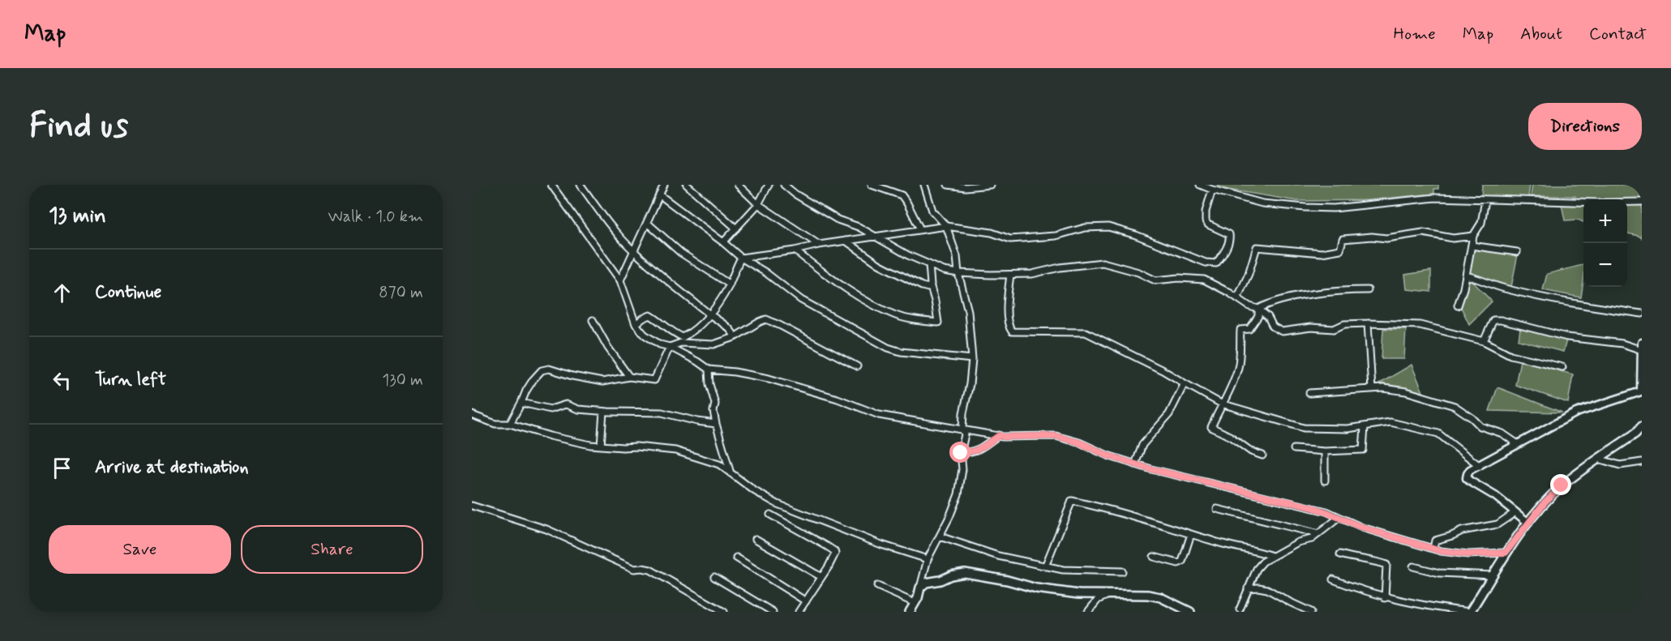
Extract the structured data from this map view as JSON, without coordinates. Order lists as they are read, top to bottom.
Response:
{
  "page": {
    "header": "Map",
    "nav": [
      "Home",
      "Map",
      "About",
      "Contact"
    ],
    "buttons": [
      "Directions",
      ["Save", "Share"]
    ],
    "title": "Find us",
    "heading": ["13 min", "Walk · 1.0 km"],
    "map_buttons": ["+", "−"],
    "list": [
      ["Continue", "870 m"],
      ["Turn left", "130 m"],
      "Arrive at destination"
    ]
  }
}
